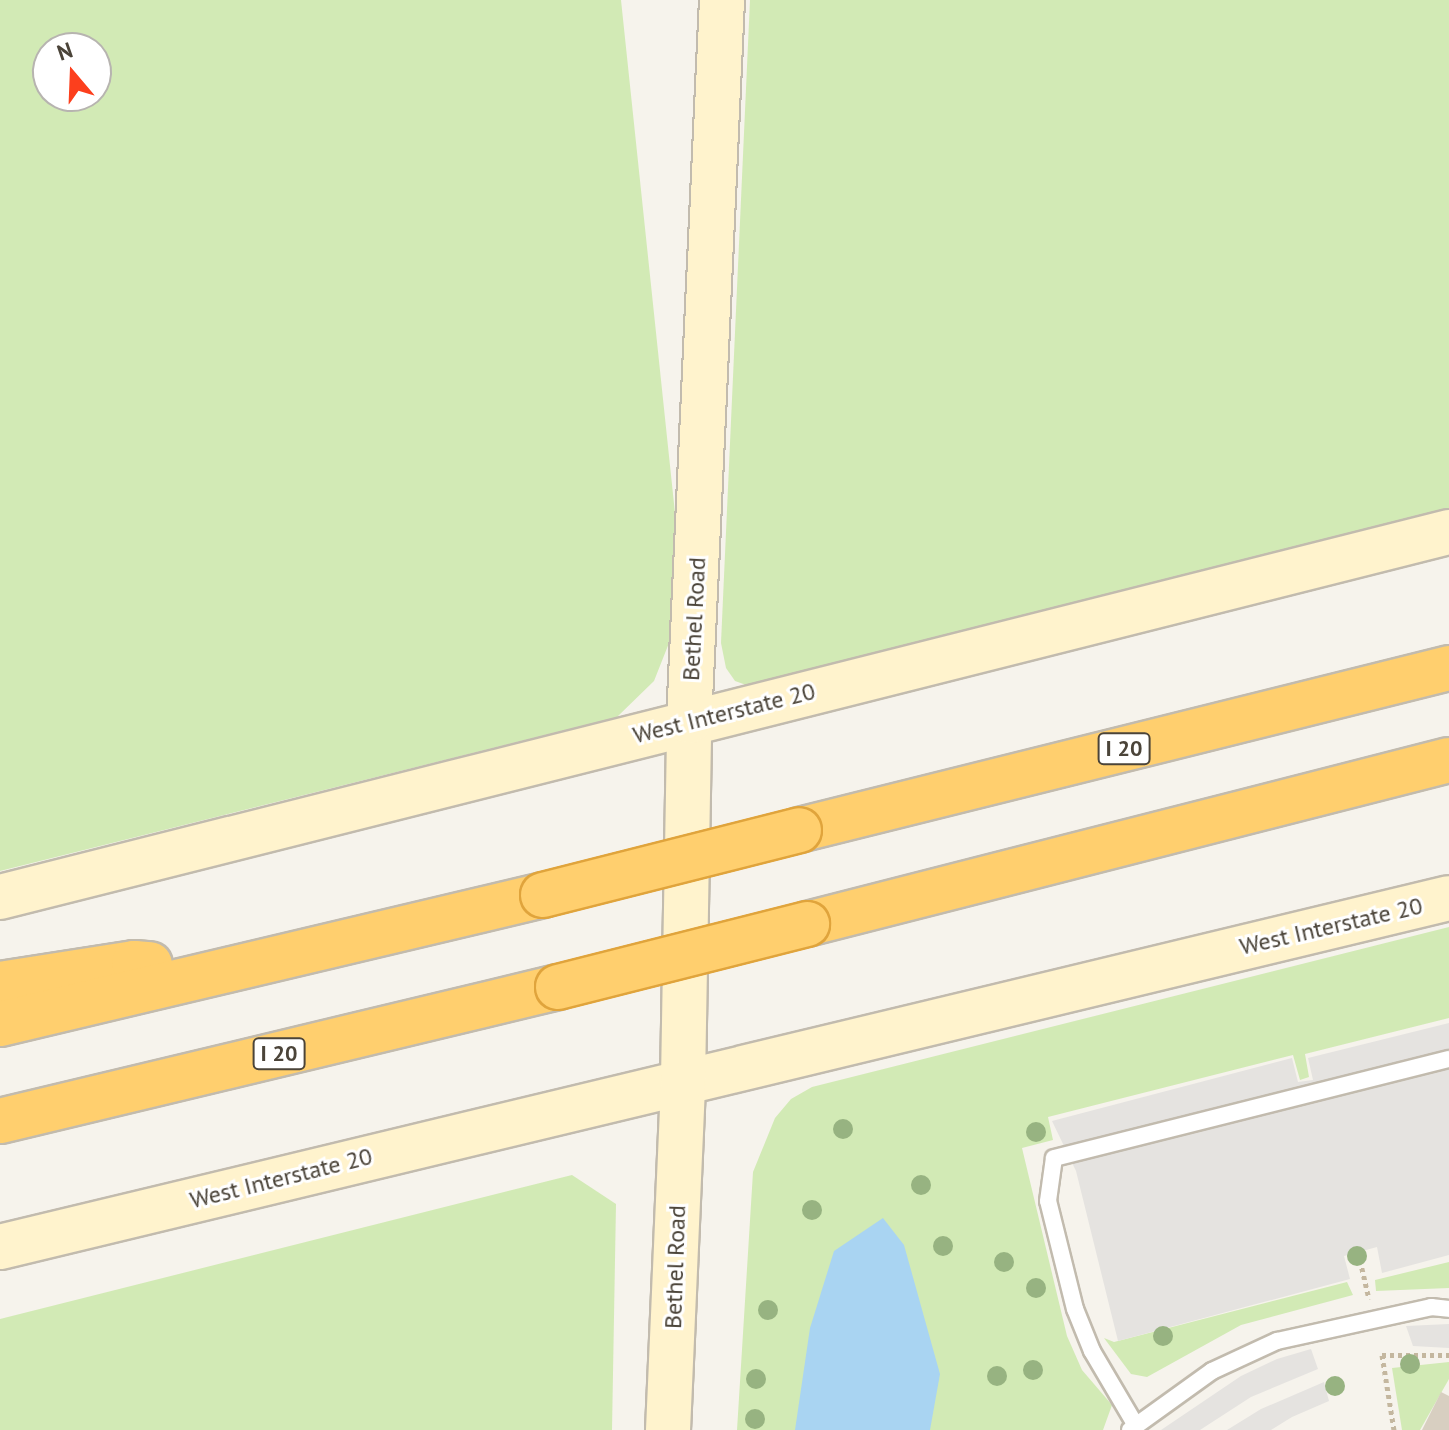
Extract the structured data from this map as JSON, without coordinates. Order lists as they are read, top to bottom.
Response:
{
  "streets": {
    "highway": ["I 20"],
    "main road": ["Bethel Road", "West Interstate 20"]
  },
  "crossings": [
    ["Bethel Road", "West Interstate 20"]
  ],
  "north": "top"
}
